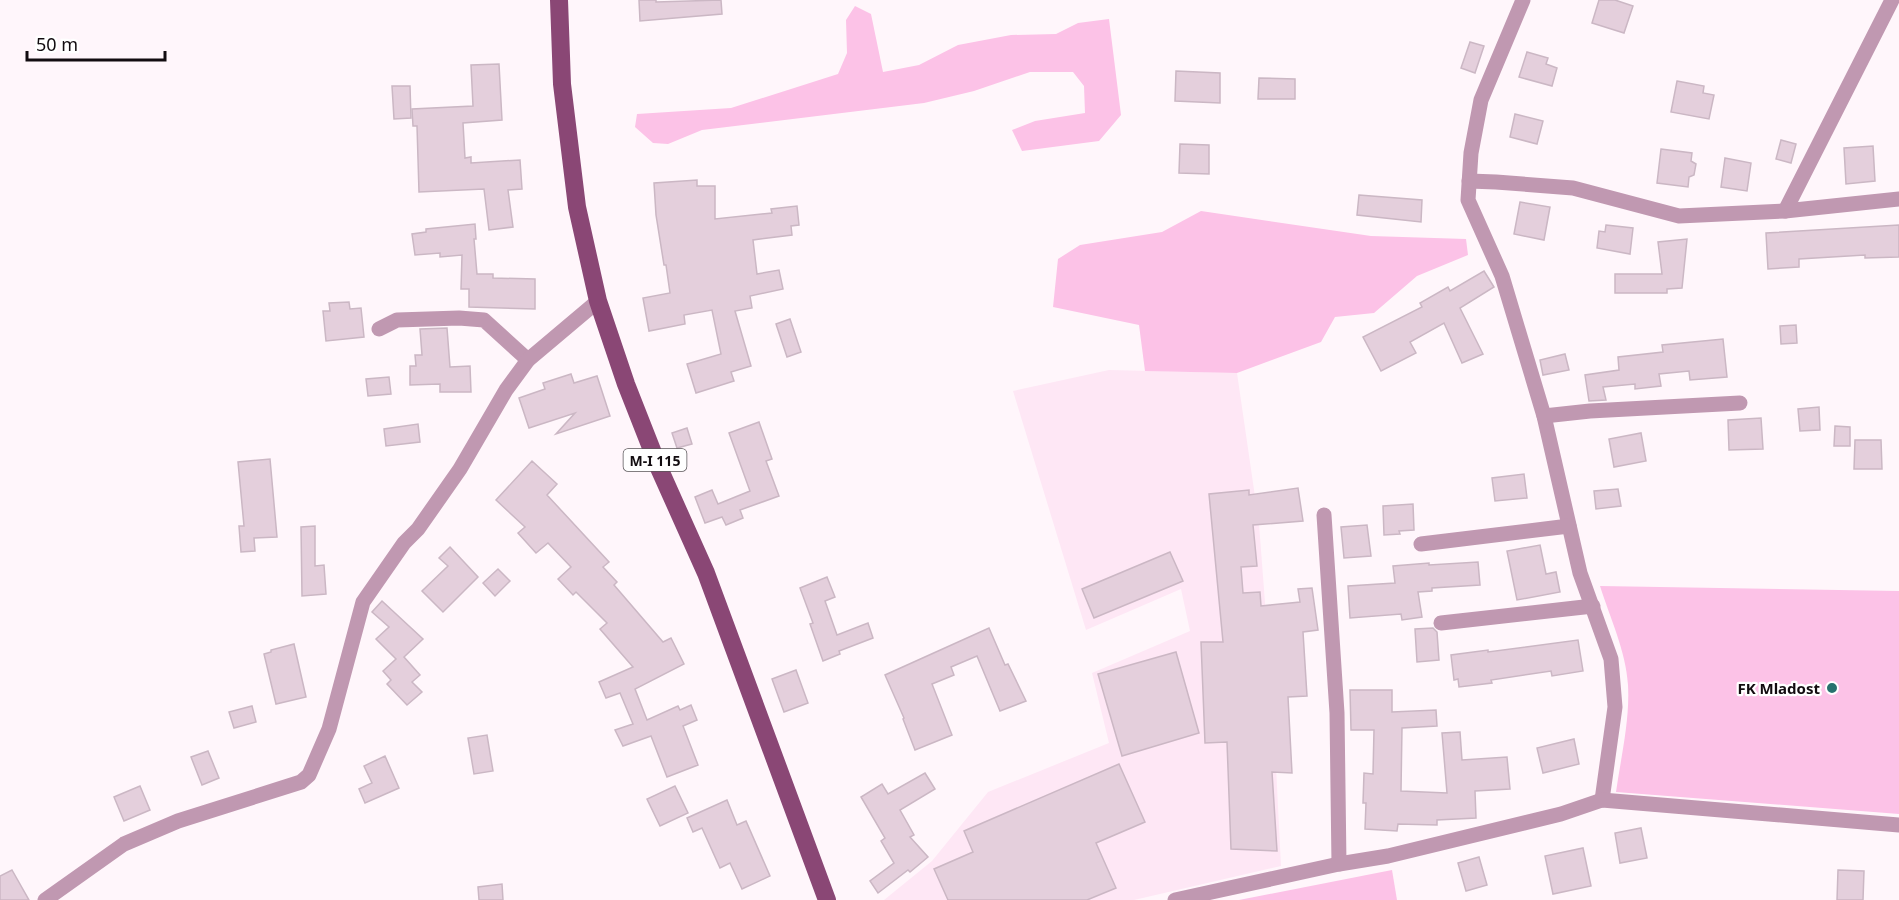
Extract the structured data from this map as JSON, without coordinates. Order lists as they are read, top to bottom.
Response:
{
  "streets": {
    "main road": ["M-I 115"]
  },
  "places": ["FK Mladost"],
  "scale_bar": "50 m"
}
